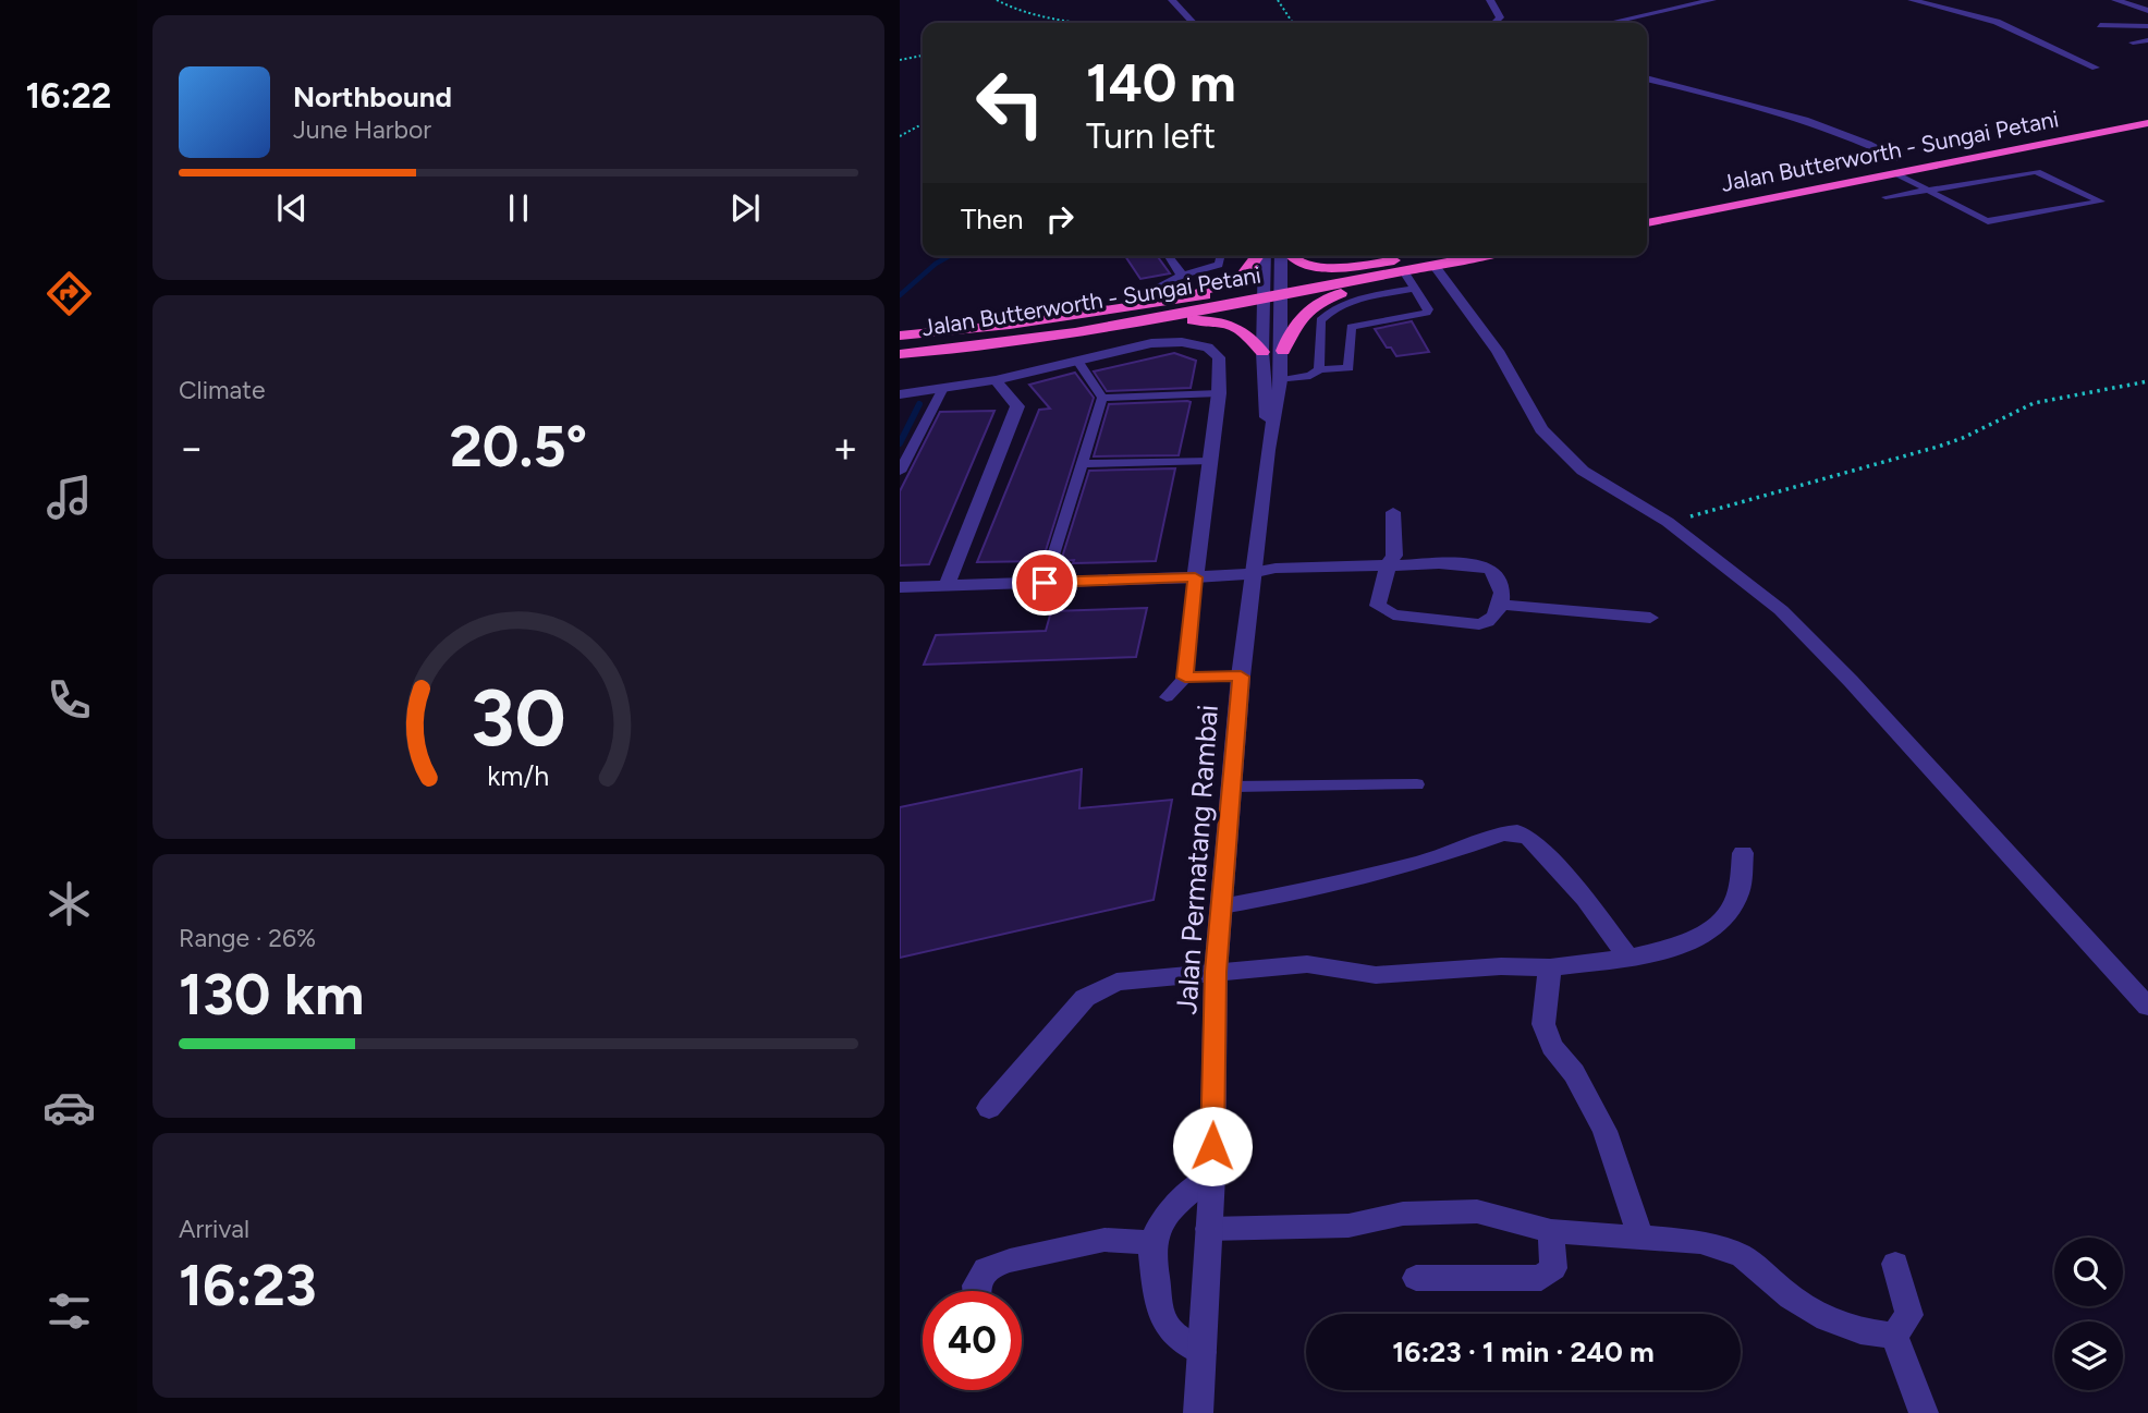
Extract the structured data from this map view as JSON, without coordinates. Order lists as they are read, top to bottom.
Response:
{
  "streets": {
    "highway": ["Jalan Butterworth - Sungai Petani"],
    "street": ["Jalan Permatang Rambai"]
  },
  "crossings": [
    ["Jalan Butterworth - Sungai Petani", "Jalan Permatang Rambai"]
  ],
  "page": {
    "tabs": "16:22",
    "turn": ["140 m", "Turn left"],
    "song": ["Northbound", "June Harbor"],
    "then": "Then",
    "tile": [
      "Climate",
      ["Range · 26%", "130 km"],
      ["Arrival", "16:23"]
    ],
    "heat": ["−", "20.5°", "+"],
    "limit": "40",
    "trip": "16:23 · 1 min · 240 m",
    "gauge": ["30", "km/h"]
  }
}
